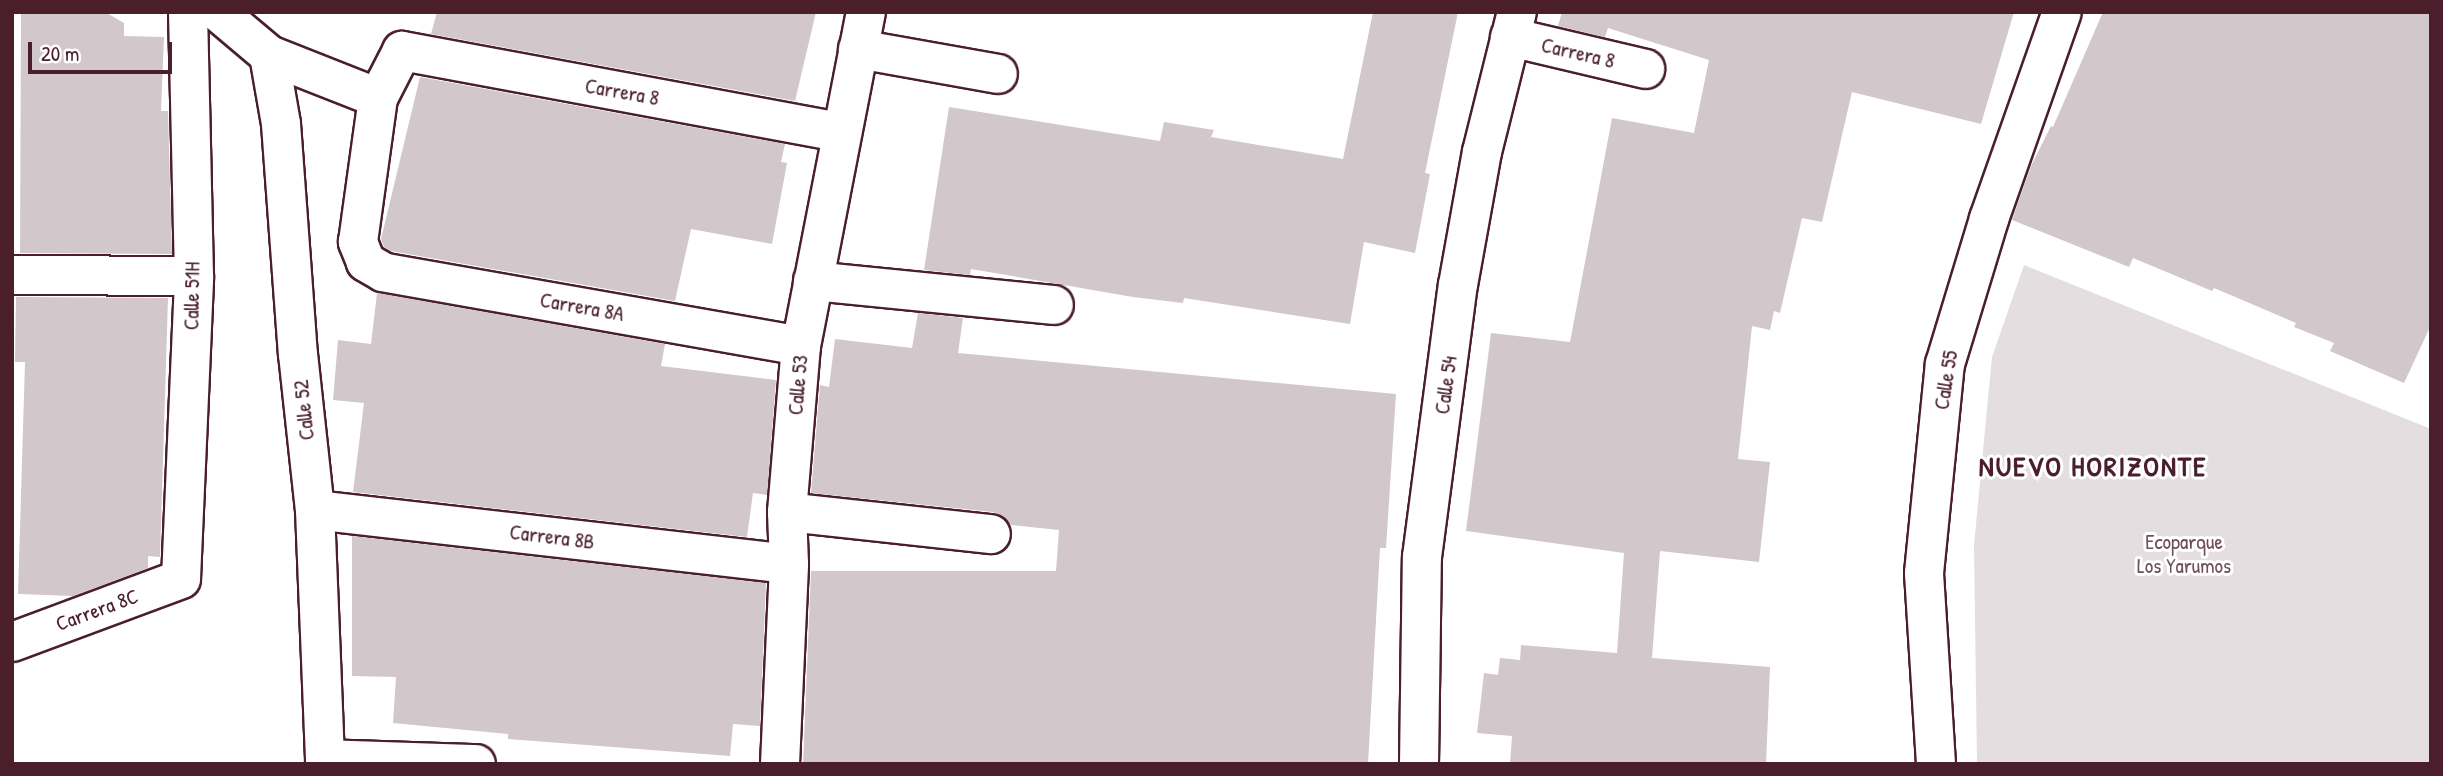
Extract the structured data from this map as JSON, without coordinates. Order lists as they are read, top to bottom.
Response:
{
  "streets": {
    "street": [
      "Carrera 8",
      "Calle 51H",
      "Carrera 8A",
      "Calle 55",
      "Calle 53",
      "Calle 54",
      "Calle 52",
      "Carrera 8B",
      "Carrera 8C"
    ]
  },
  "crossings": [
    ["Carrera 8", "Carrera 8A"],
    ["Carrera 8", "Calle 53"],
    ["Carrera 8", "Calle 54"],
    ["Calle 51H", "Carrera 8C"],
    ["Carrera 8A", "Calle 53"],
    ["Calle 53", "Carrera 8B"],
    ["Calle 52", "Carrera 8B"]
  ],
  "districts": ["NUEVO HORIZONTE"],
  "parks": ["Ecoparque Los Yarumos"],
  "scale_bar": "20 m"
}
